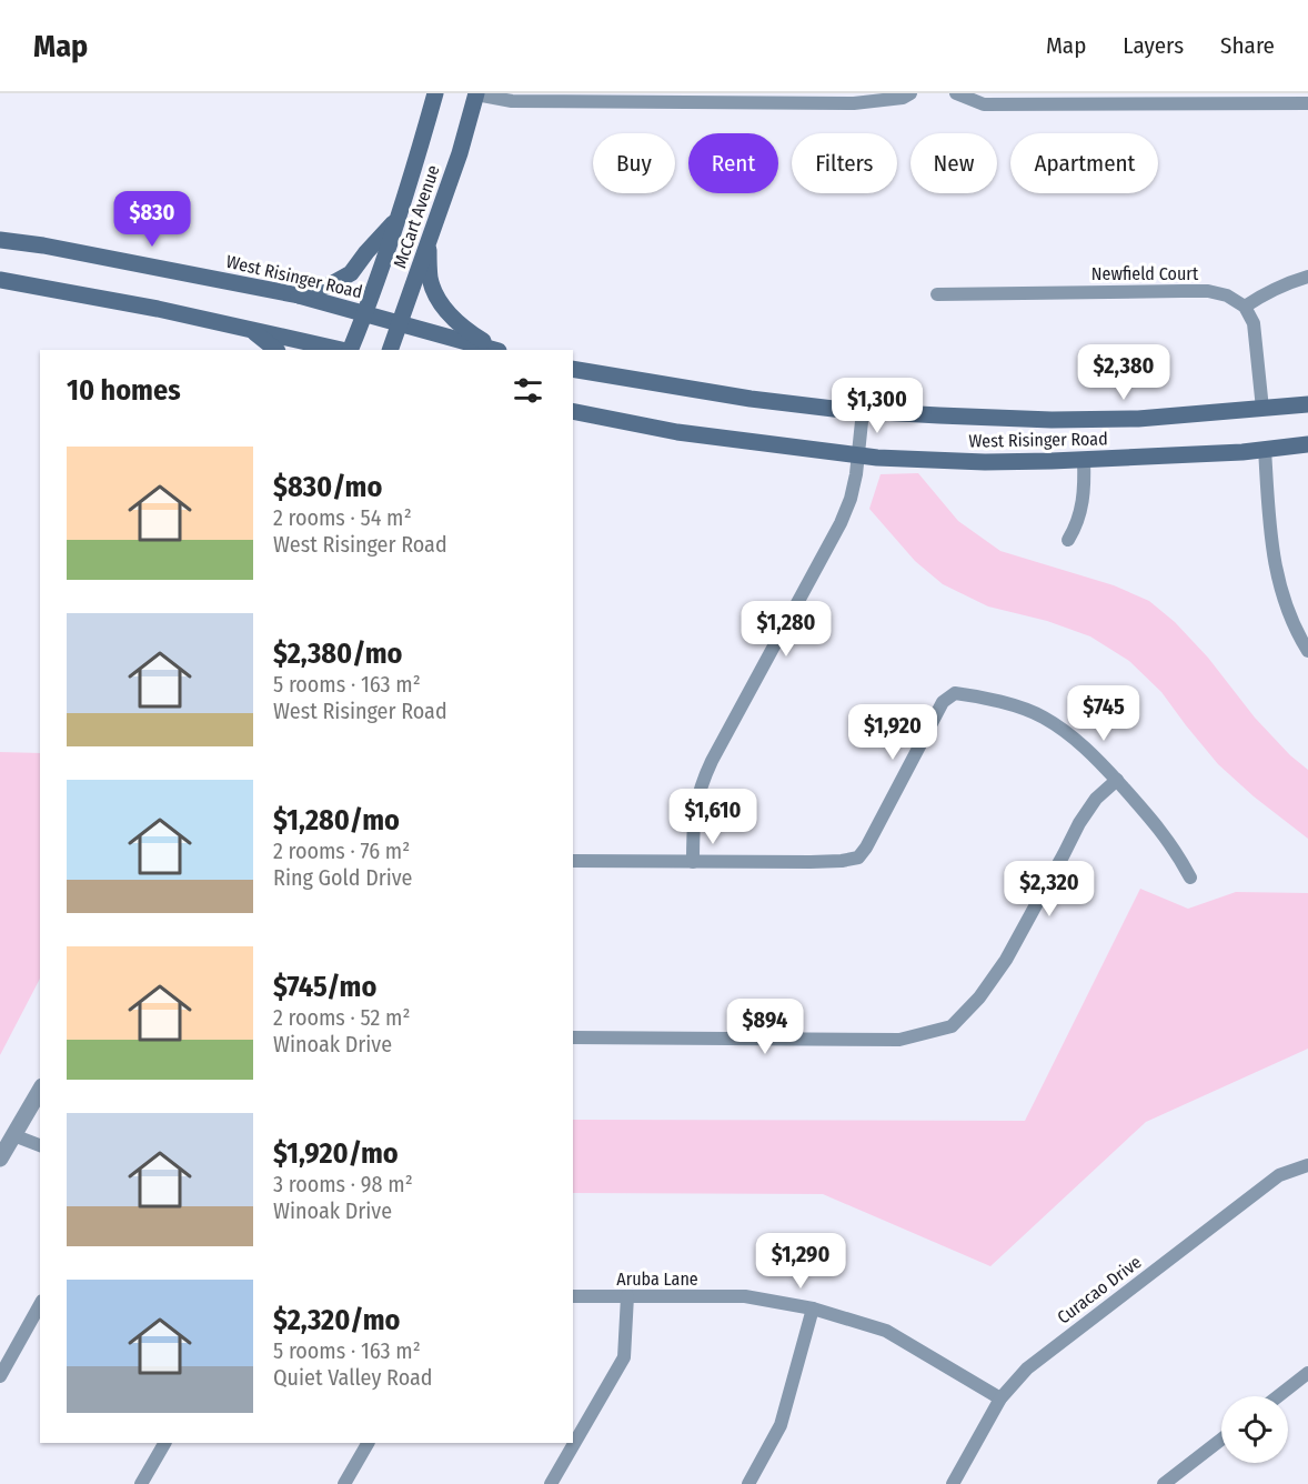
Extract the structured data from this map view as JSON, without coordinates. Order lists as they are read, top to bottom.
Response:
{
  "streets": {
    "main road": ["McCart Avenue", "West Risinger Road"],
    "street": ["Newfield Court", "Aruba Lane", "Curacao Drive"]
  },
  "crossings": [
    ["McCart Avenue", "West Risinger Road"],
    ["Aruba Lane", "Curacao Drive"]
  ],
  "page": {
    "header": "Map",
    "nav": ["Map", "Layers", "Share"],
    "chip": [
      "Buy",
      "Rent",
      "Filters",
      "New",
      "Apartment"
    ],
    "price": [
      "$830",
      "$2,380",
      "$1,300",
      "$1,280",
      "$745",
      "$1,920",
      "$1,610",
      "$2,320",
      "$894",
      "$1,290"
    ],
    "heading": "10 homes",
    "list": [
      {
        "name": "$830/mo",
        "note": "2 rooms · 54 m² · West Risinger Road"
      },
      {
        "name": "$2,380/mo",
        "note": "5 rooms · 163 m² · West Risinger Road"
      },
      {
        "name": "$1,280/mo",
        "note": "2 rooms · 76 m² · Ring Gold Drive"
      },
      {
        "name": "$745/mo",
        "note": "2 rooms · 52 m² · Winoak Drive"
      },
      {
        "name": "$1,920/mo",
        "note": "3 rooms · 98 m² · Winoak Drive"
      },
      {
        "name": "$2,320/mo",
        "note": "5 rooms · 163 m² · Quiet Valley Road"
      }
    ]
  }
}
